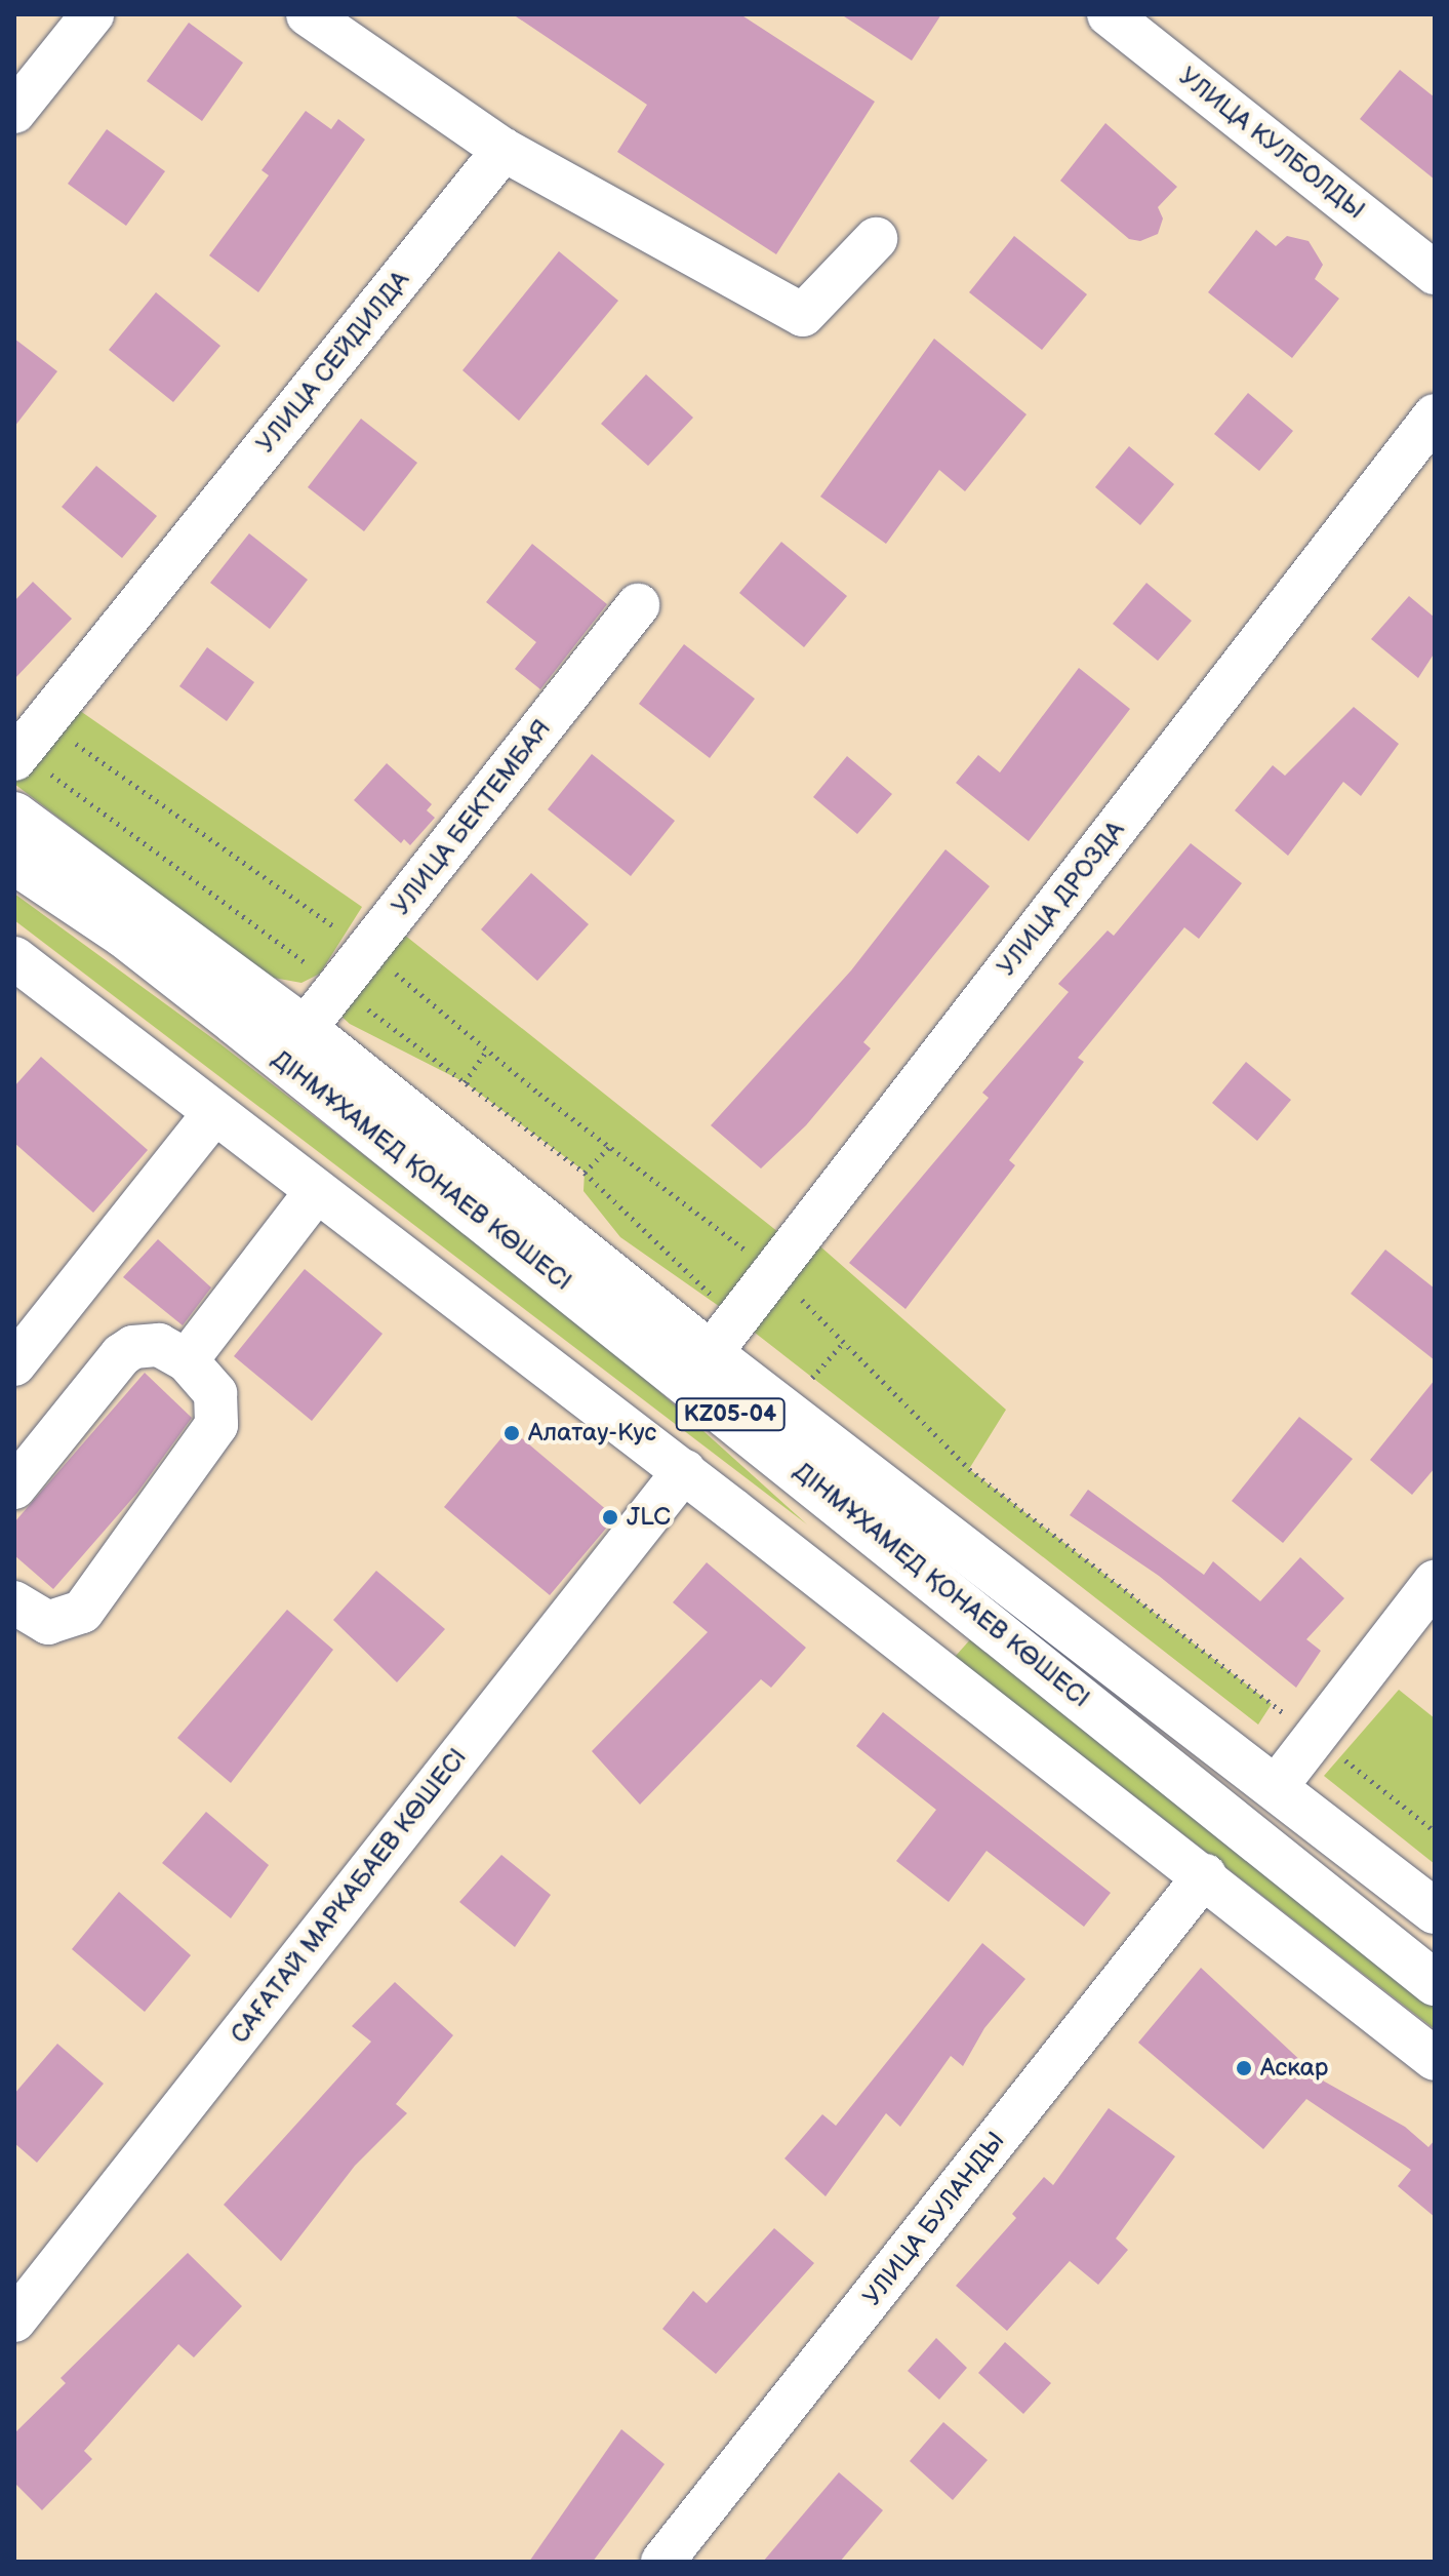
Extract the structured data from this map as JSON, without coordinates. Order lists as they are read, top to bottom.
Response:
{
  "streets": {
    "main road": ["ДІНМҰХАМЕД ҚОНАЕВ КӨШЕСІ", "KZ05-04"],
    "street": [
      "УЛИЦА КУЛБОЛДЫ",
      "УЛИЦА СЕЙДИЛДА",
      "УЛИЦА БЕКТЕМБАЯ",
      "УЛИЦА ДРОЗДА",
      "САҒАТАЙ МАРКАБАЕВ КӨШЕСІ",
      "УЛИЦА БУЛАНДЫ"
    ]
  },
  "crossings": [
    ["УЛИЦА БЕКТЕМБАЯ", "ДІНМҰХАМЕД ҚОНАЕВ КӨШЕСІ"],
    ["УЛИЦА ДРОЗДА", "ДІНМҰХАМЕД ҚОНАЕВ КӨШЕСІ"]
  ],
  "places": ["Алатау-Кус", "JLC", "Аскар"]
}
